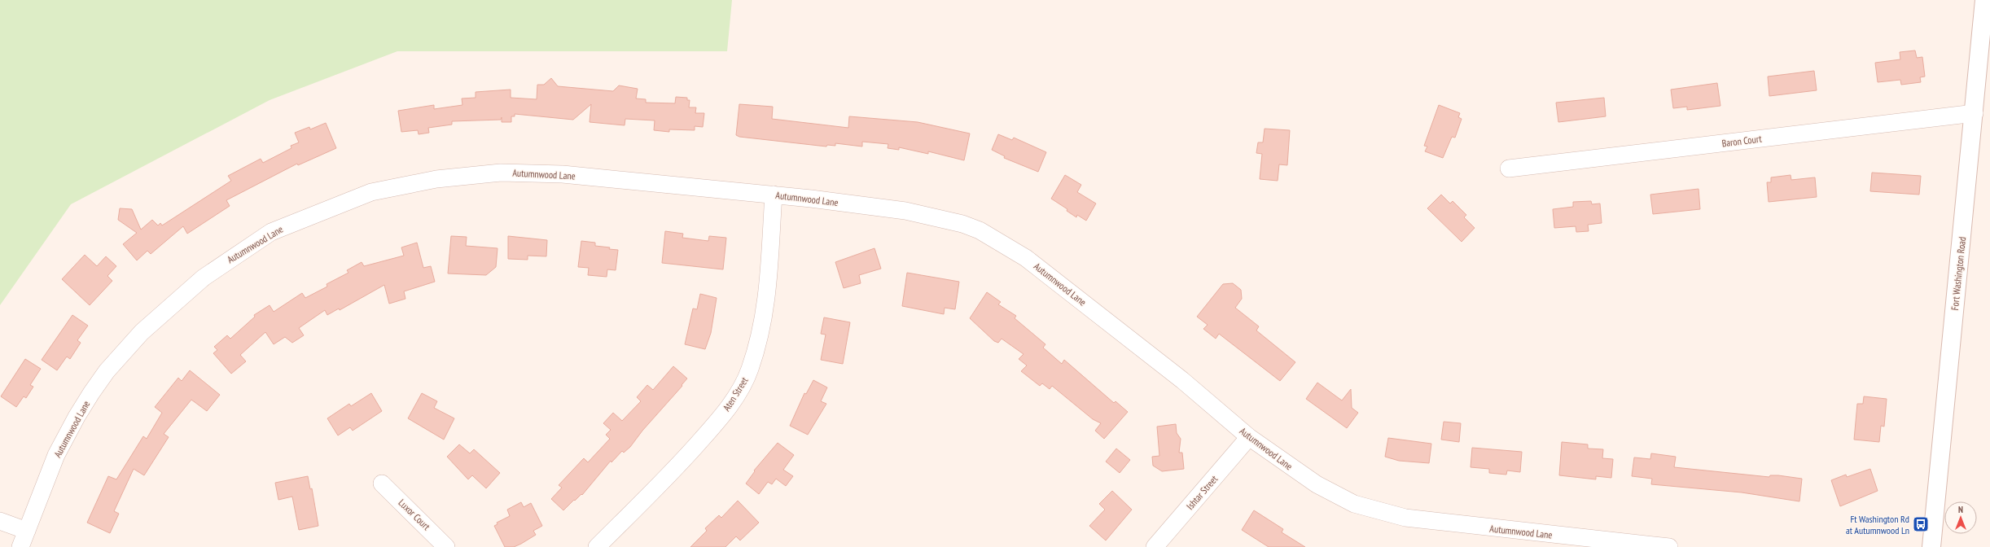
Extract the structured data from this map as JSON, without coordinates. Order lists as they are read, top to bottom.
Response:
{
  "streets": {
    "main road": ["Fort Washington Road"],
    "street": [
      "Baron Court",
      "Autumnwood Lane",
      "Aten Street",
      "Ishtar Street",
      "Luxor Court"
    ]
  },
  "crossings": [
    ["Baron Court", "Fort Washington Road"],
    ["Autumnwood Lane", "Aten Street"],
    ["Autumnwood Lane", "Ishtar Street"]
  ],
  "places": {
    "bus stop": ["Ft Washington Rd at Autumnwood Ln"]
  },
  "north": "top"
}
